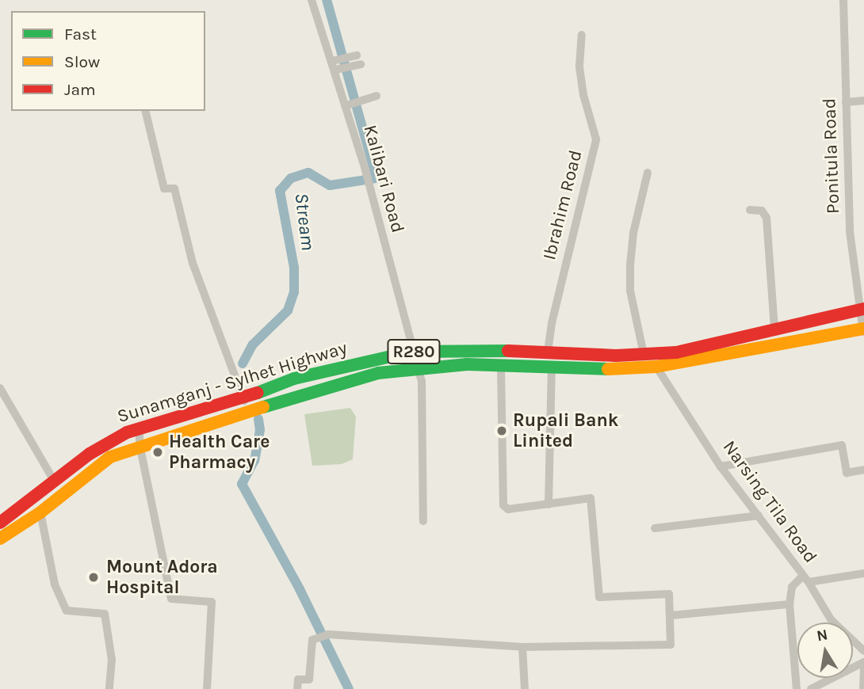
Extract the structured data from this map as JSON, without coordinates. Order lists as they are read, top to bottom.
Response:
{
  "streets": {
    "main road": ["R280", "Sunamganj - Sylhet Highway"],
    "street": [
      "Ponitula Road",
      "Kalibari Road",
      "Ibrahim Road",
      "Narsing Tila Road"
    ]
  },
  "crossings": [
    ["Ponitula Road", "Sunamganj - Sylhet Highway"],
    ["Kalibari Road", "Sunamganj - Sylhet Highway"],
    ["Ibrahim Road", "Sunamganj - Sylhet Highway"],
    ["Sunamganj - Sylhet Highway", "Narsing Tila Road"]
  ],
  "water": ["Stream"],
  "places": ["Rupali Bank Linited", "Health Care Pharmacy", "Mount Adora Hospital"],
  "legend": ["Fast", "Slow", "Jam"],
  "north": "top"
}
